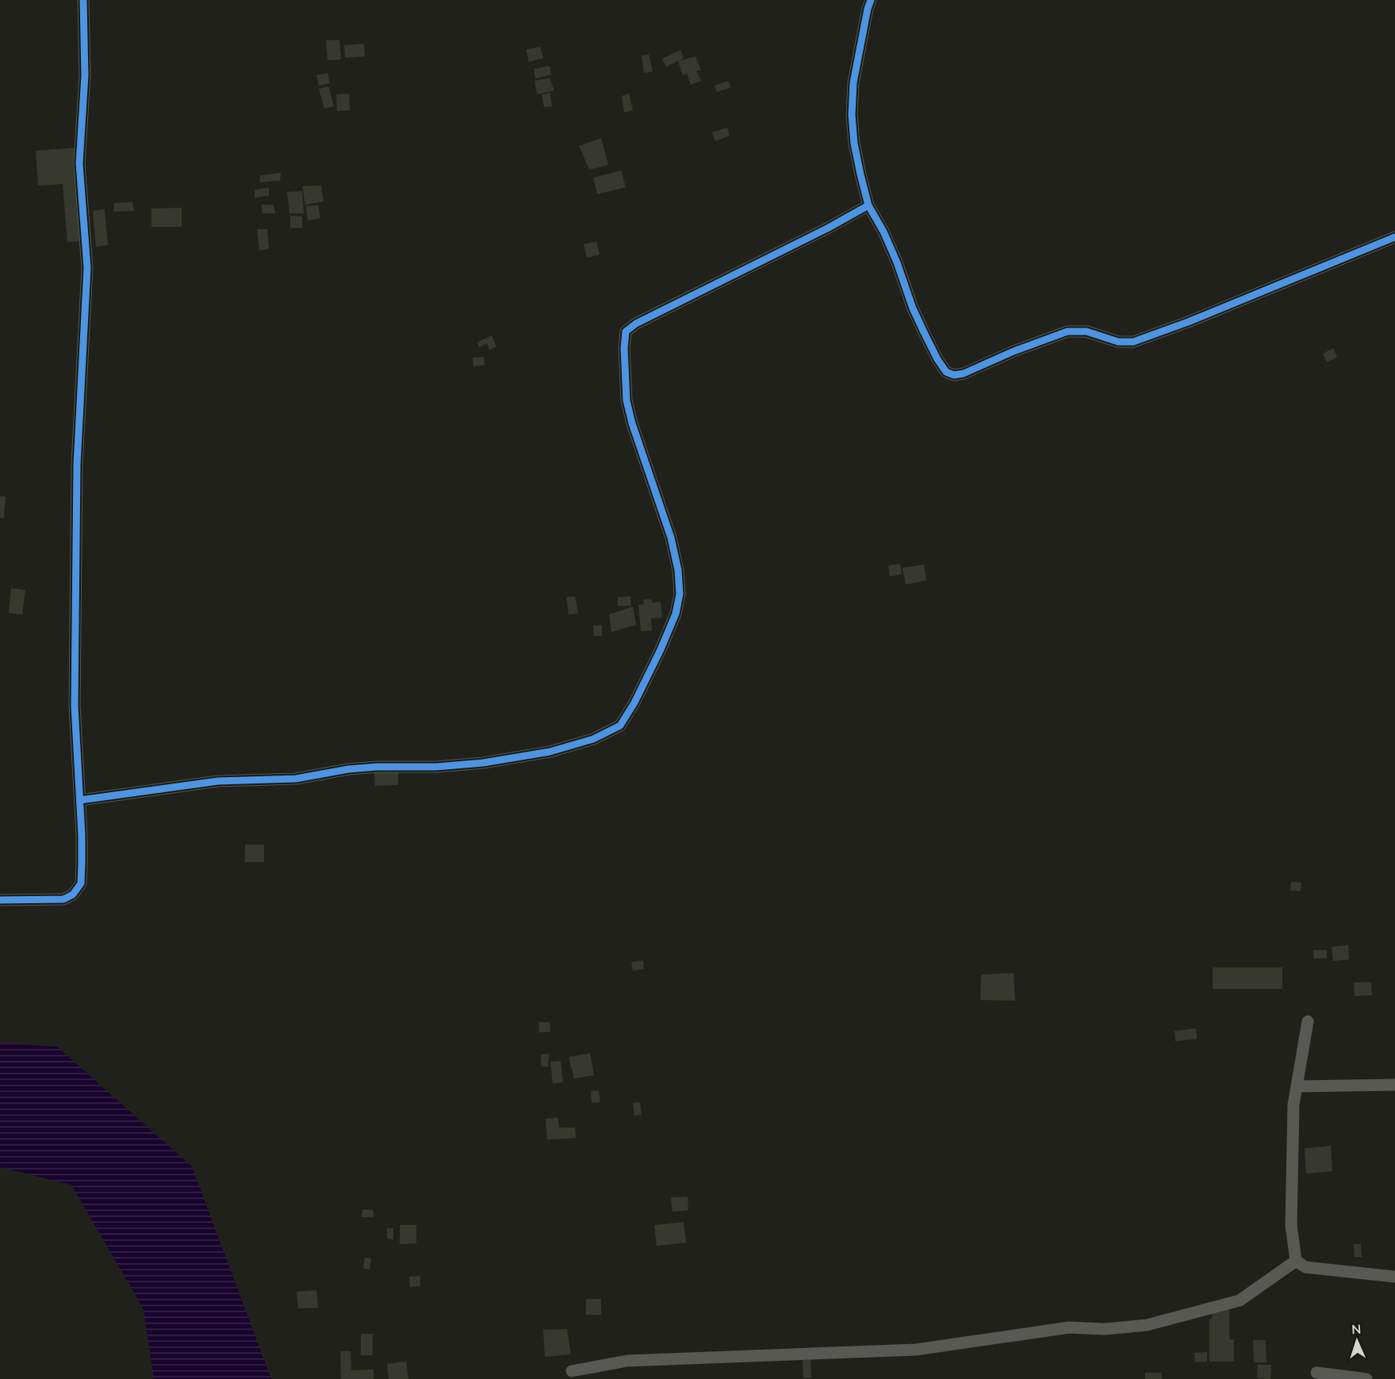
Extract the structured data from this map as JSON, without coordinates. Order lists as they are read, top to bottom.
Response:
{
  "north": "top"
}
